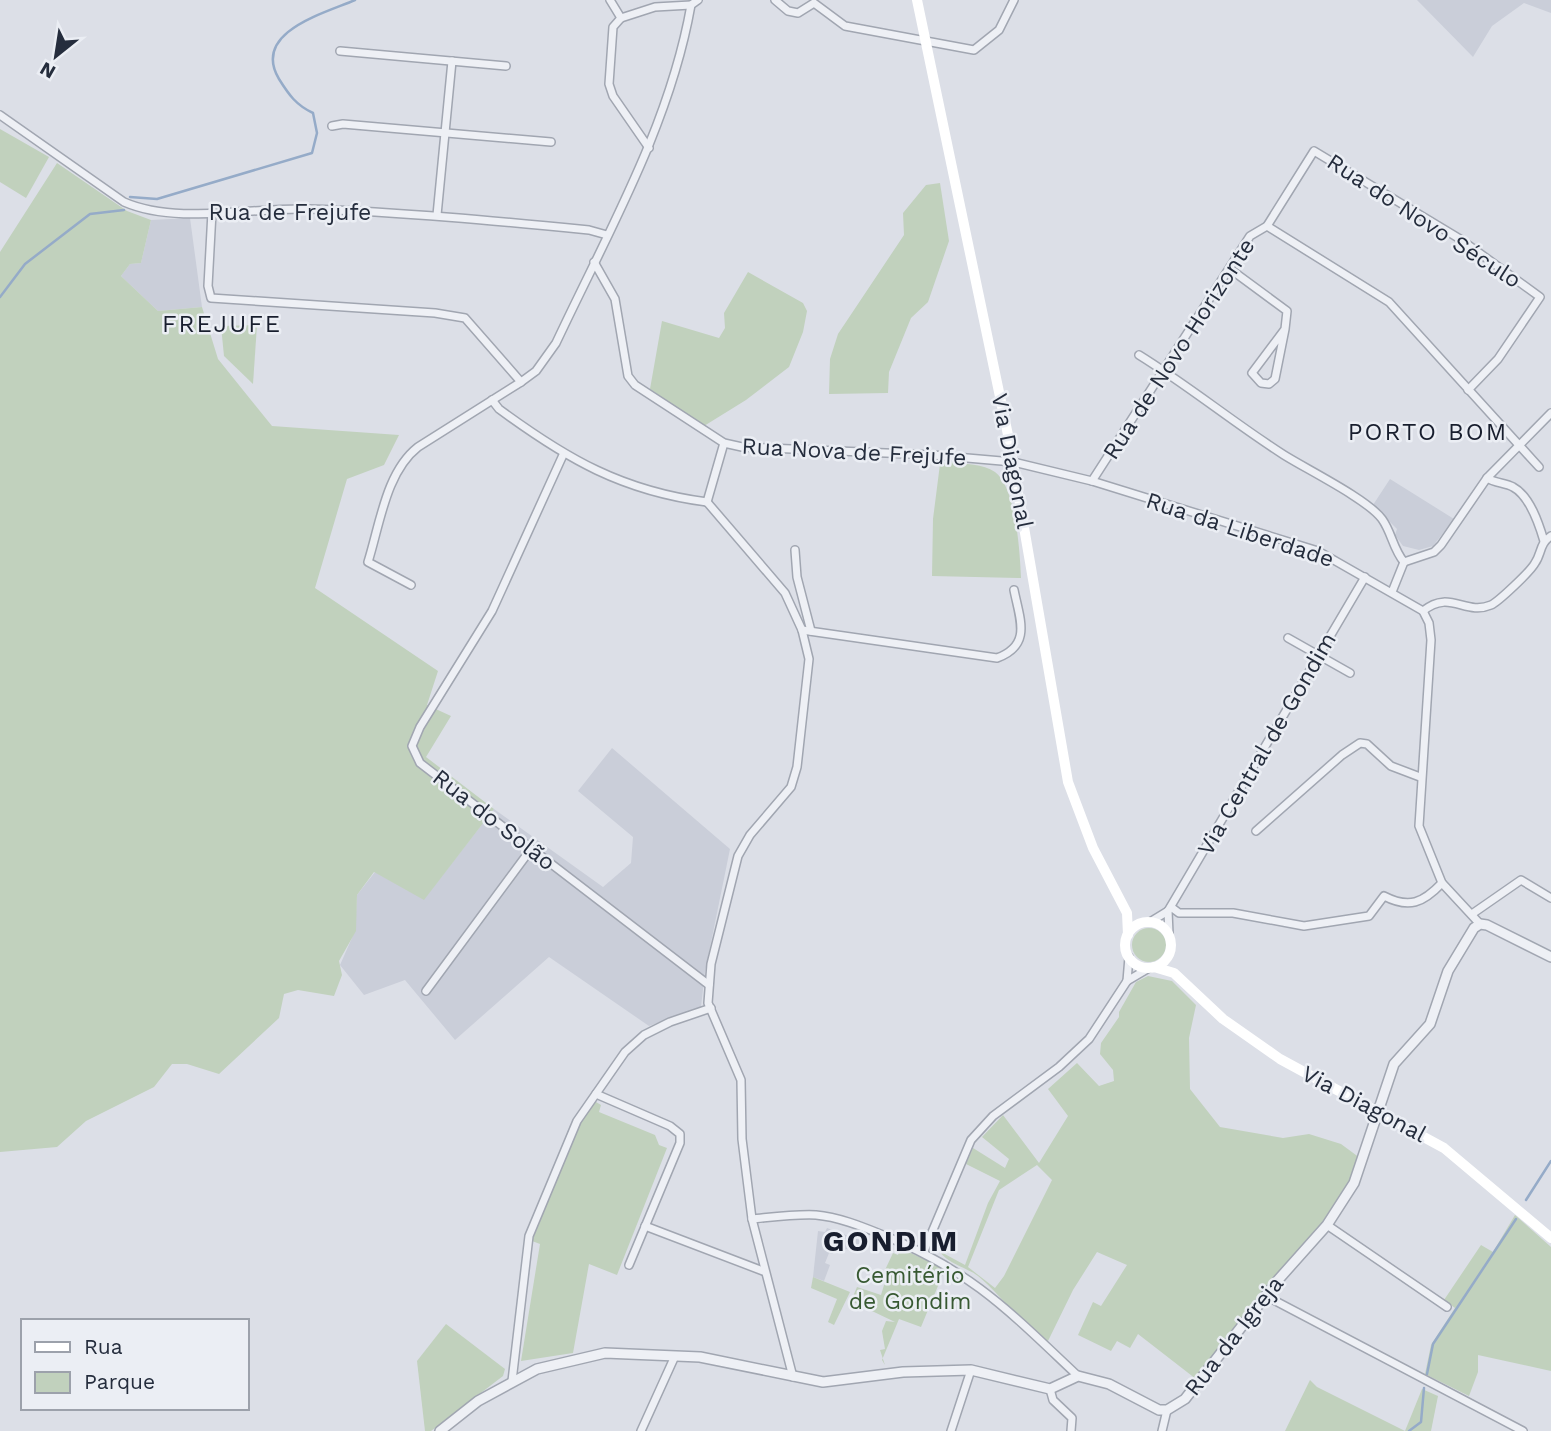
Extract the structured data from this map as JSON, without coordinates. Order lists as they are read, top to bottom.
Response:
{
  "streets": {
    "main road": ["Via Diagonal"],
    "street": [
      "Rua de Frejufe",
      "Rua do Novo Século",
      "Rua de Novo Horizonte",
      "Rua Nova de Frejufe",
      "Rua da Liberdade",
      "Via Central de Gondim",
      "Rua do Solão",
      "Rua da Igreja"
    ]
  },
  "crossings": [
    ["Rua do Novo Século", "Rua de Novo Horizonte"],
    ["Rua de Novo Horizonte", "Rua da Liberdade"],
    ["Rua Nova de Frejufe", "Via Diagonal"],
    ["Rua Nova de Frejufe", "Rua da Liberdade"],
    ["Via Diagonal", "Rua da Liberdade"],
    ["Via Diagonal", "Via Central de Gondim"],
    ["Via Diagonal", "Rua da Igreja"],
    ["Rua da Liberdade", "Via Central de Gondim"]
  ],
  "districts": ["FREJUFE", "PORTO BOM", "GONDIM"],
  "parks": ["Cemitério de Gondim"],
  "legend": ["Rua", "Parque"],
  "north": "bottom left"
}
